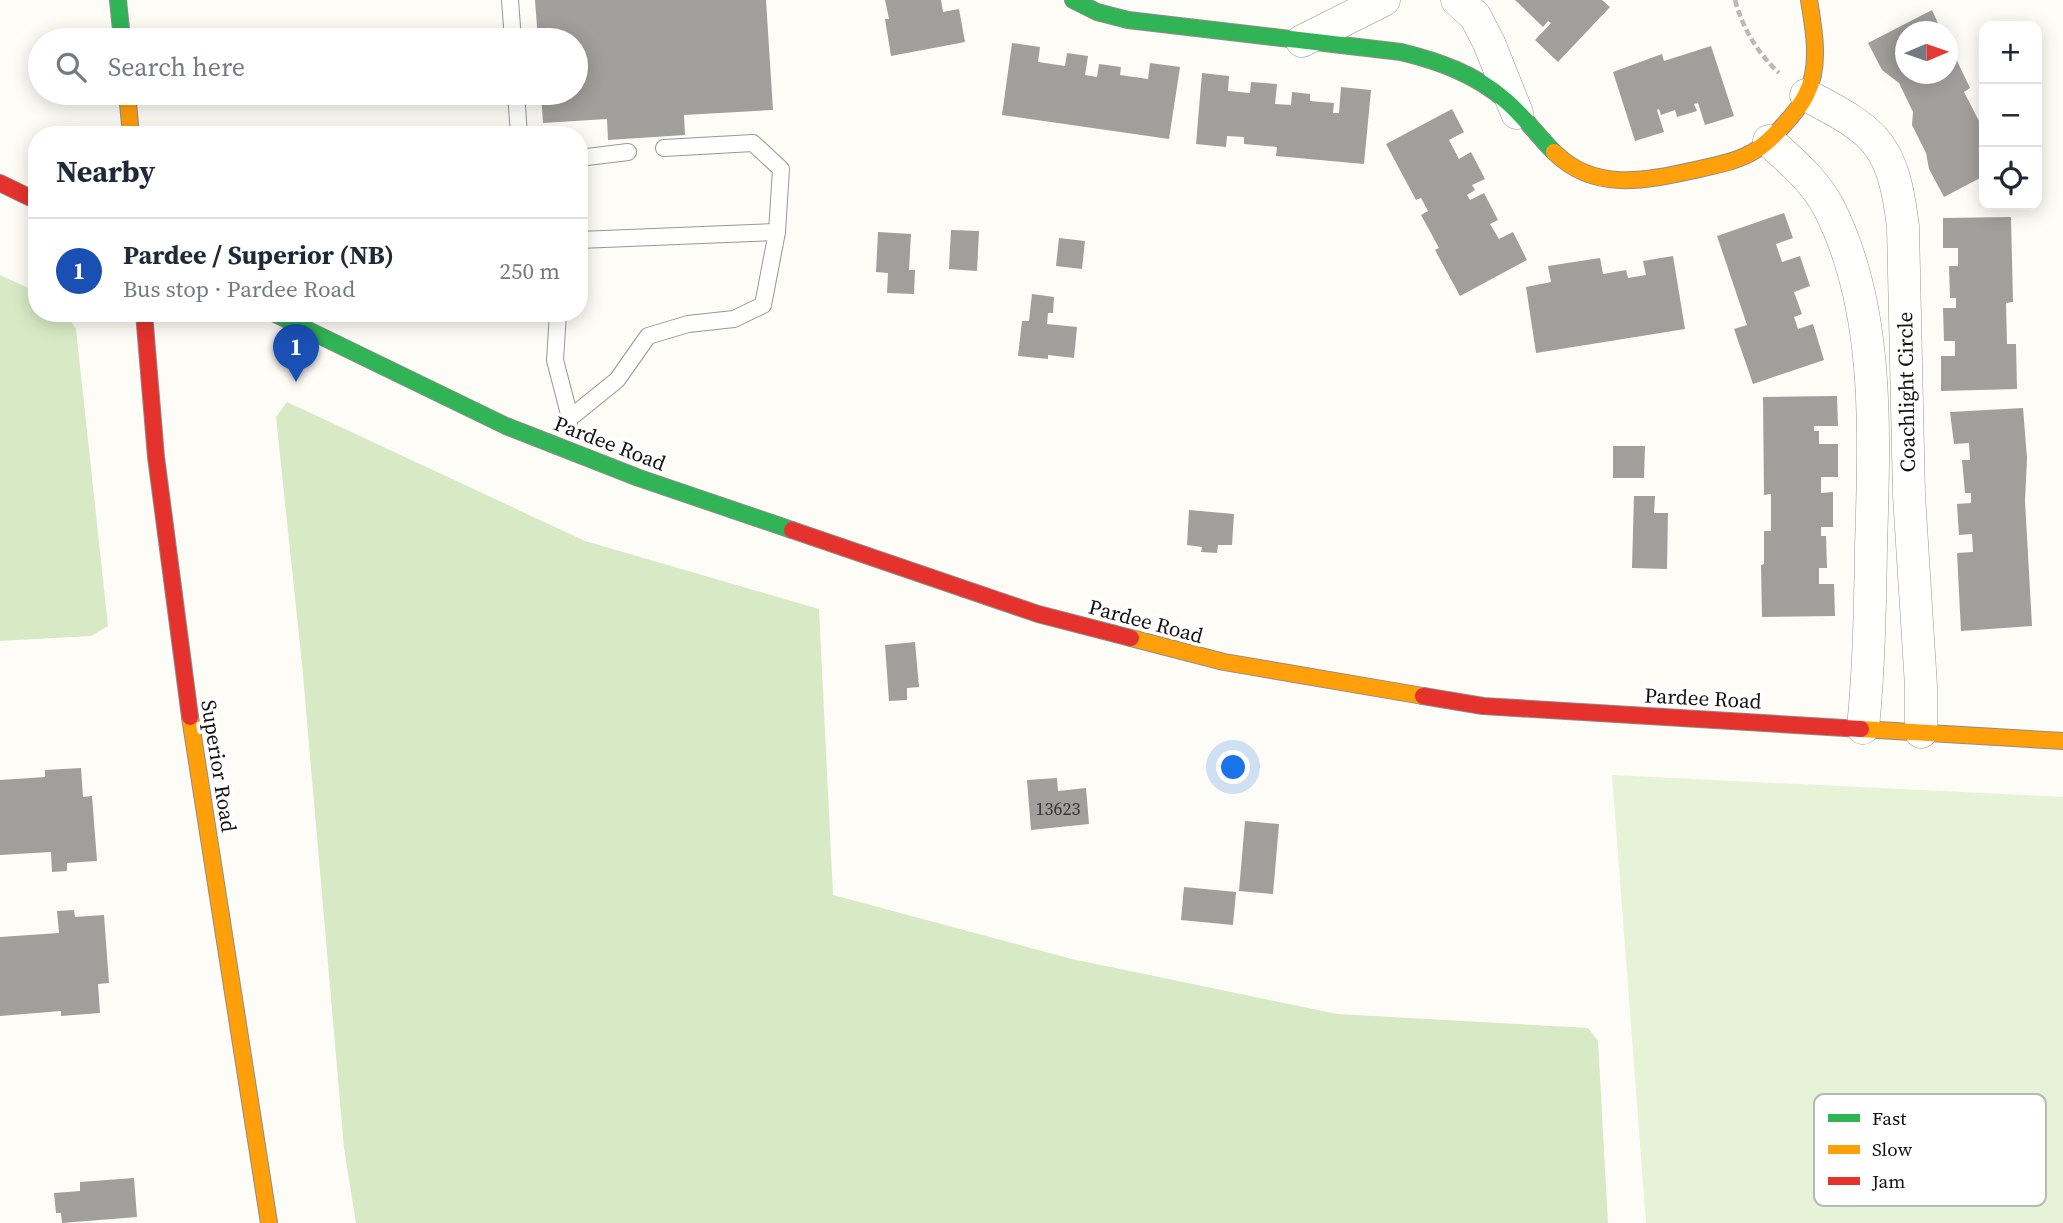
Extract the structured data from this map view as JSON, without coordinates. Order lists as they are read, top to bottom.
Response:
{
  "streets": {
    "main road": ["Pardee Road", "Superior Road"],
    "street": ["Coachlight Circle"]
  },
  "crossings": [
    ["Coachlight Circle", "Pardee Road"]
  ],
  "house_numbers": ["13623"],
  "legend": ["Fast", "Slow", "Jam"],
  "north": "right",
  "page": {
    "map_buttons": ["+", "−"],
    "search": "Search here",
    "heading": "Nearby",
    "list": [
      {
        "mark": "1",
        "name": "Pardee / Superior (NB)",
        "note": "Bus stop · Pardee Road",
        "value": "250 m"
      }
    ],
    "pins": "1"
  }
}
